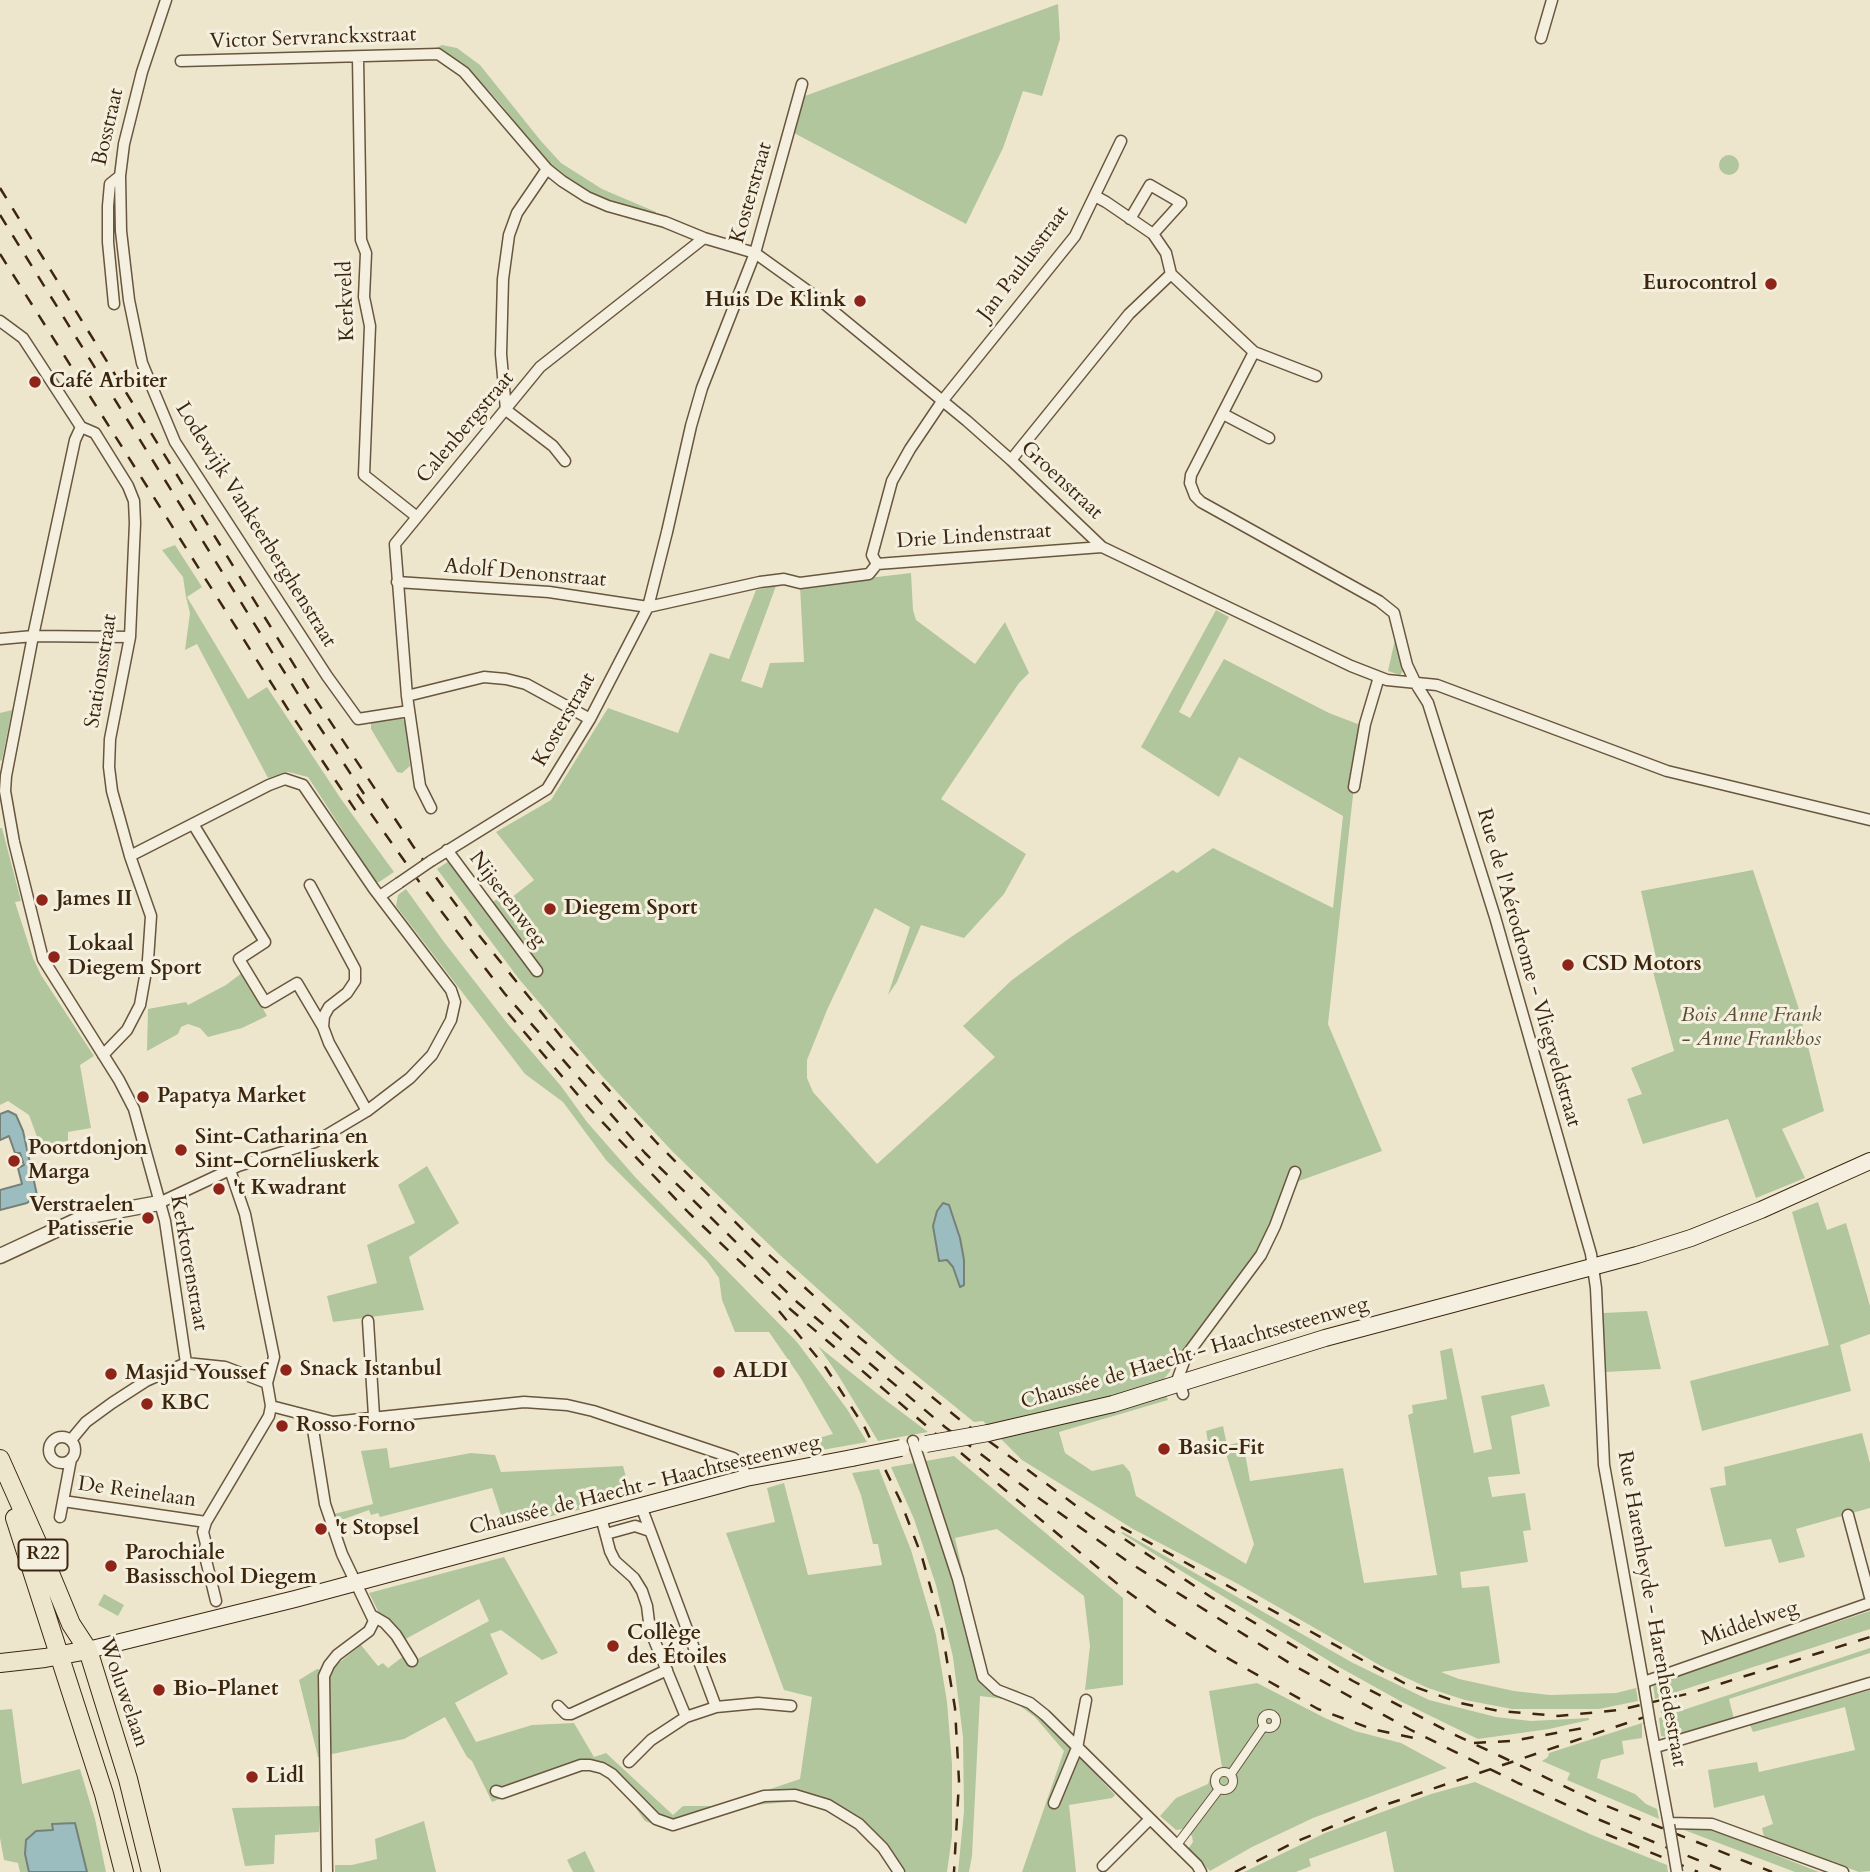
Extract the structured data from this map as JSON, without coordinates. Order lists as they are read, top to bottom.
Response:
{
  "streets": {
    "main road": ["Chaussée de Haecht - Haachtsesteenweg", "R22", "Woluwelaan"],
    "street": [
      "Victor Servranckxstraat",
      "Bosstraat",
      "Kosterstraat",
      "Jan Paulusstraat",
      "Kerkveld",
      "Calenbergstraat",
      "Groenstraat",
      "Lodewijk Vankeerberghenstraat",
      "Drie Lindenstraat",
      "Adolf Denonstraat",
      "Stationsstraat",
      "Nijserenweg",
      "Rue de l'Aérodrome - Vliegveldstraat",
      "Kerktorenstraat",
      "De Reinelaan",
      "Rue Harenheyde - Harenheidestraat",
      "Middelweg"
    ]
  },
  "crossings": [
    ["Victor Servranckxstraat", "Kosterstraat"],
    ["Victor Servranckxstraat", "Kerkveld"],
    ["Victor Servranckxstraat", "Calenbergstraat"],
    ["Victor Servranckxstraat", "Groenstraat"],
    ["Bosstraat", "Lodewijk Vankeerberghenstraat"],
    ["Kosterstraat", "Groenstraat"],
    ["Kosterstraat", "Drie Lindenstraat"],
    ["Kosterstraat", "Adolf Denonstraat"],
    ["Kosterstraat", "Nijserenweg"],
    ["Jan Paulusstraat", "Groenstraat"],
    ["Jan Paulusstraat", "Drie Lindenstraat"],
    ["Kerkveld", "Calenbergstraat"],
    ["Calenbergstraat", "Lodewijk Vankeerberghenstraat"],
    ["Calenbergstraat", "Adolf Denonstraat"],
    ["Groenstraat", "Drie Lindenstraat"],
    ["Groenstraat", "Rue de l'Aérodrome - Vliegveldstraat"],
    ["Drie Lindenstraat", "Adolf Denonstraat"],
    ["Stationsstraat", "Kerktorenstraat"],
    ["Rue de l'Aérodrome - Vliegveldstraat", "Chaussée de Haecht - Haachtsesteenweg"],
    ["Rue de l'Aérodrome - Vliegveldstraat", "Rue Harenheyde - Harenheidestraat"],
    ["Chaussée de Haecht - Haachtsesteenweg", "Rue Harenheyde - Harenheidestraat"],
    ["Chaussée de Haecht - Haachtsesteenweg", "Woluwelaan"],
    ["Rue Harenheyde - Harenheidestraat", "Middelweg"]
  ],
  "parks": ["Bois Anne Frank - Anne Frankbos"],
  "places": [
    "Eurocontrol",
    "Huis De Klink",
    "Café Arbiter",
    "James II",
    "Diegem Sport",
    "Lokaal Diegem Sport",
    "CSD Motors",
    "Papatya Market",
    "Sint-Catharina en Sint-Corneliuskerk",
    "Poortdonjon Marga",
    "'t Kwadrant",
    "Verstraelen Patisserie",
    "Snack Istanbul",
    "ALDI",
    "Masjid Youssef",
    "KBC",
    "Rosso Forno",
    "Basic-Fit",
    "'t Stopsel",
    "Parochiale Basisschool Diegem",
    "Collège des Étoiles",
    "Bio-Planet",
    "Lidl"
  ]
}
